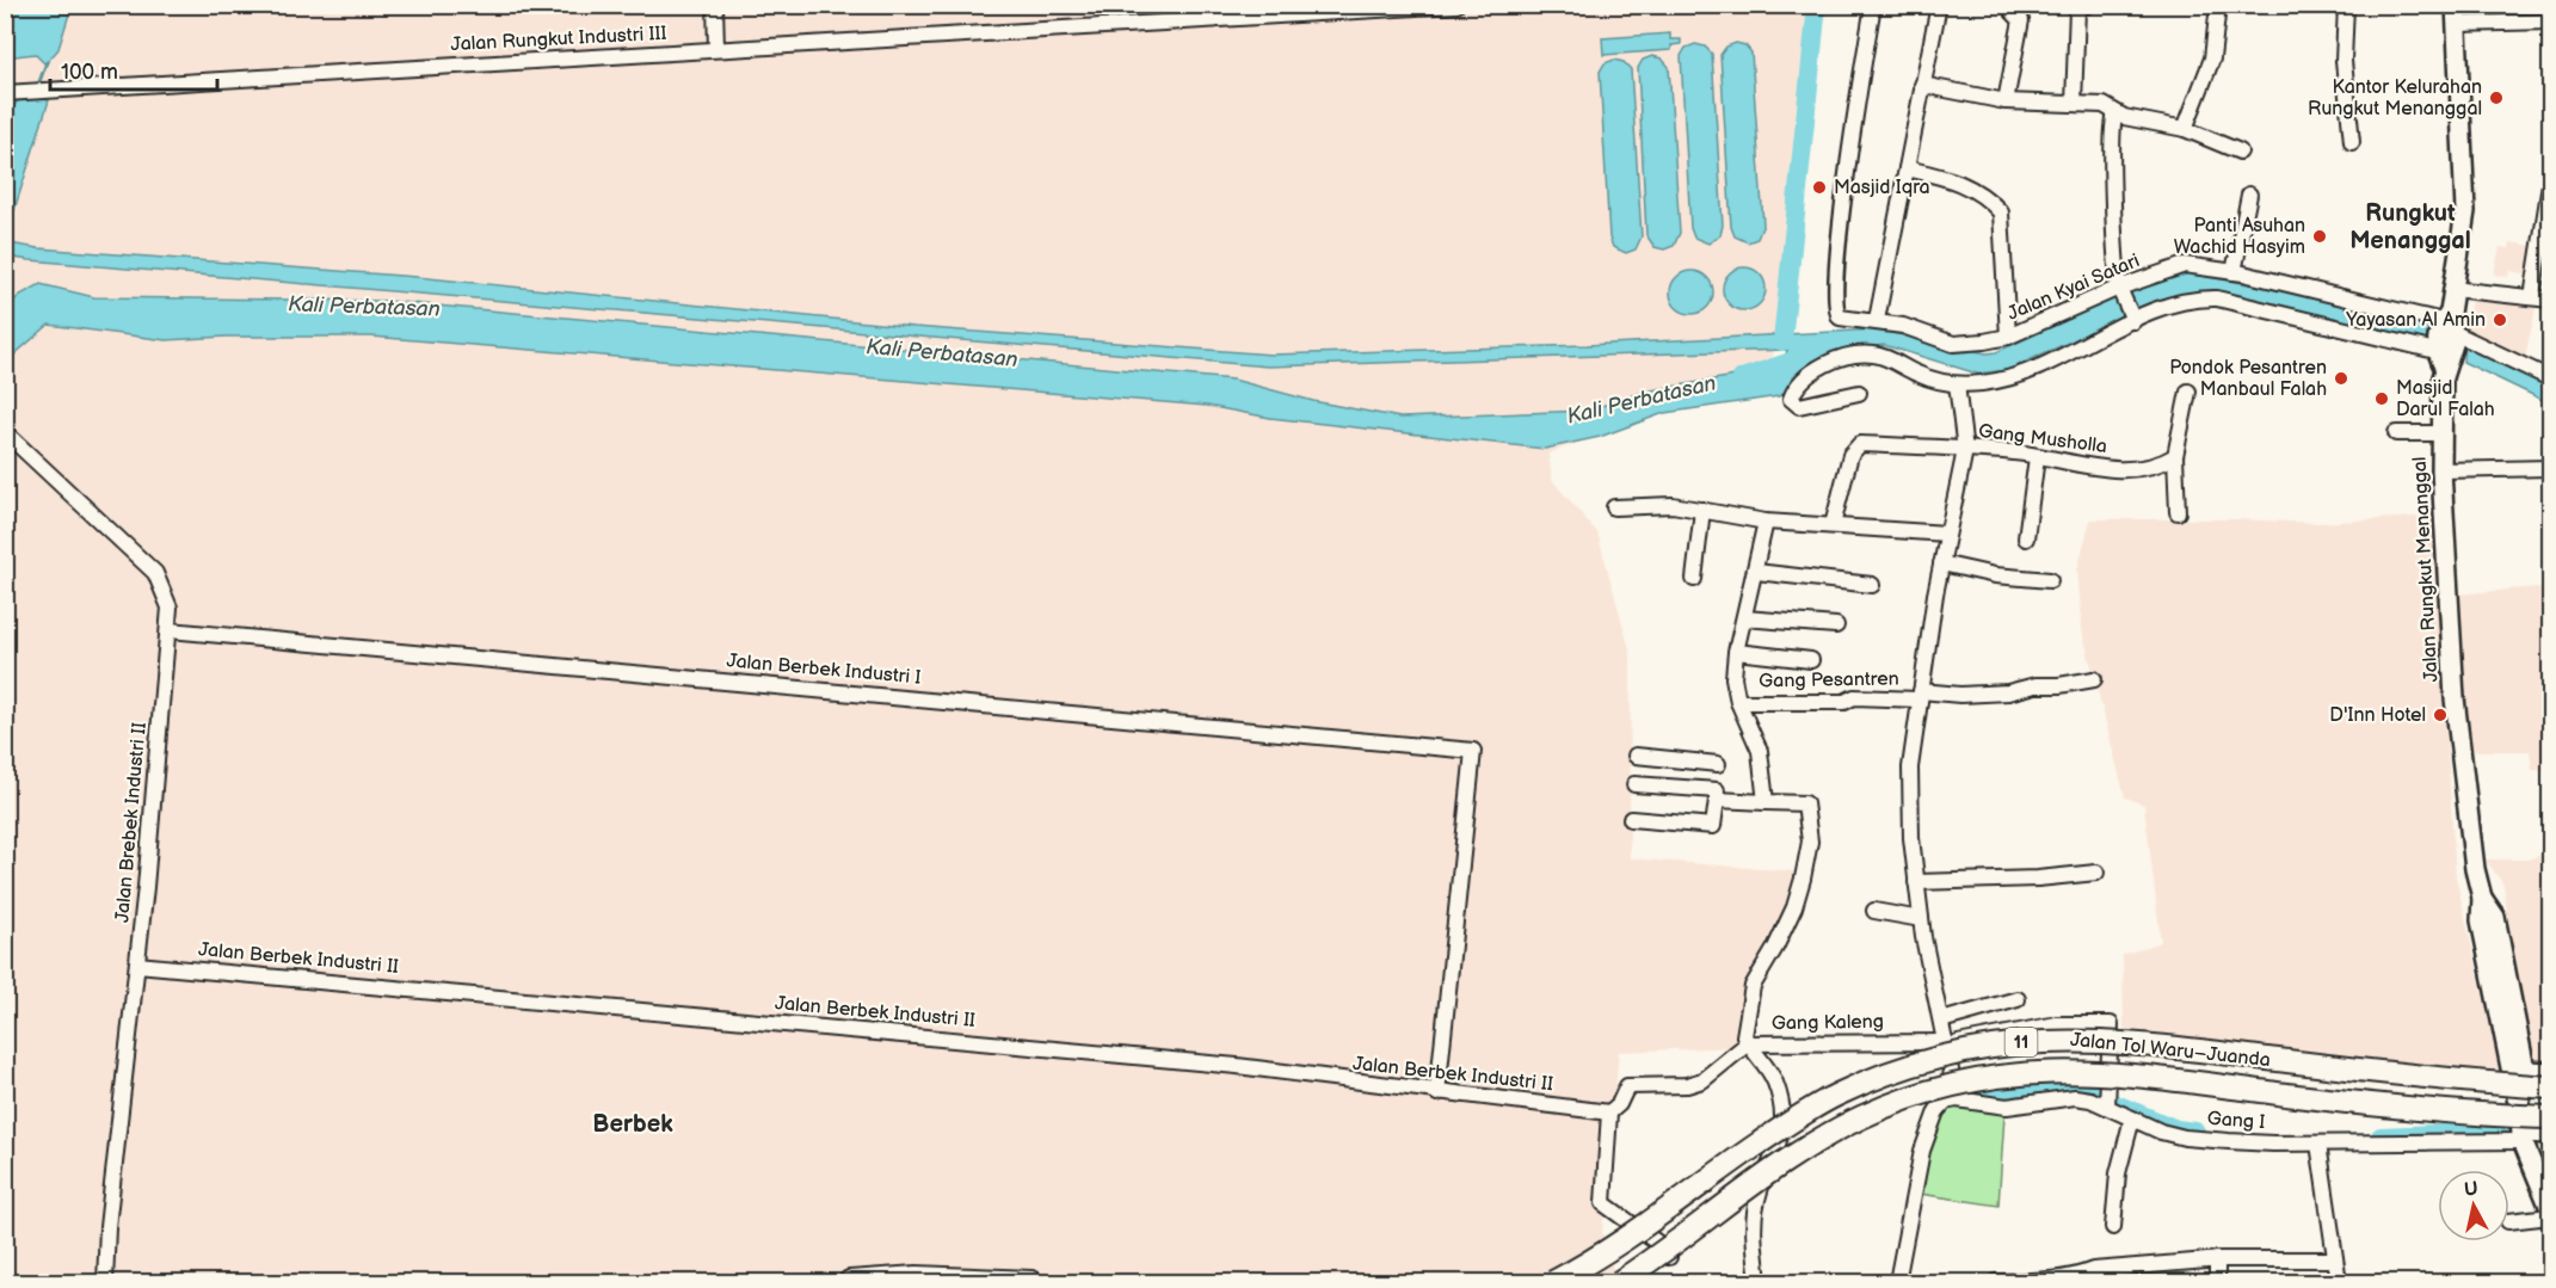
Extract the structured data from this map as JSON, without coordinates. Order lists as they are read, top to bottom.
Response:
{
  "streets": {
    "highway": ["11", "Jalan Tol Waru–Juanda"],
    "main road": ["Jalan Rungkut Menanggal"],
    "street": [
      "Jalan Rungkut Industri III",
      "Jalan Kyai Satari",
      "Gang Musholla",
      "Jalan Berbek Industri I",
      "Gang Pesantren",
      "Jalan Brebek Industri II",
      "Jalan Berbek Industri II",
      "Gang Kaleng",
      "Gang I"
    ]
  },
  "crossings": [
    ["Jalan Kyai Satari", "Jalan Rungkut Menanggal"],
    ["Jalan Rungkut Menanggal", "Gang I"],
    ["Jalan Berbek Industri I", "Jalan Brebek Industri II"],
    ["Jalan Berbek Industri I", "Jalan Berbek Industri II"],
    ["Jalan Brebek Industri II", "Jalan Berbek Industri II"],
    ["Jalan Berbek Industri II", "Gang Kaleng"],
    ["Gang Kaleng", "Gang I"]
  ],
  "districts": ["Rungkut Menanggal", "Berbek"],
  "water": ["Kali Perbatasan"],
  "places": [
    "Kantor Kelurahan Rungkut Menanggal",
    "Masjid Iqra",
    "Panti Asuhan Wachid Hasyim",
    "Yayasan Al Amin",
    "Pondok Pesantren Manbaul Falah",
    "Masjid Darul Falah",
    "D'Inn Hotel"
  ],
  "scale_bar": "100 m",
  "north": "top"
}
